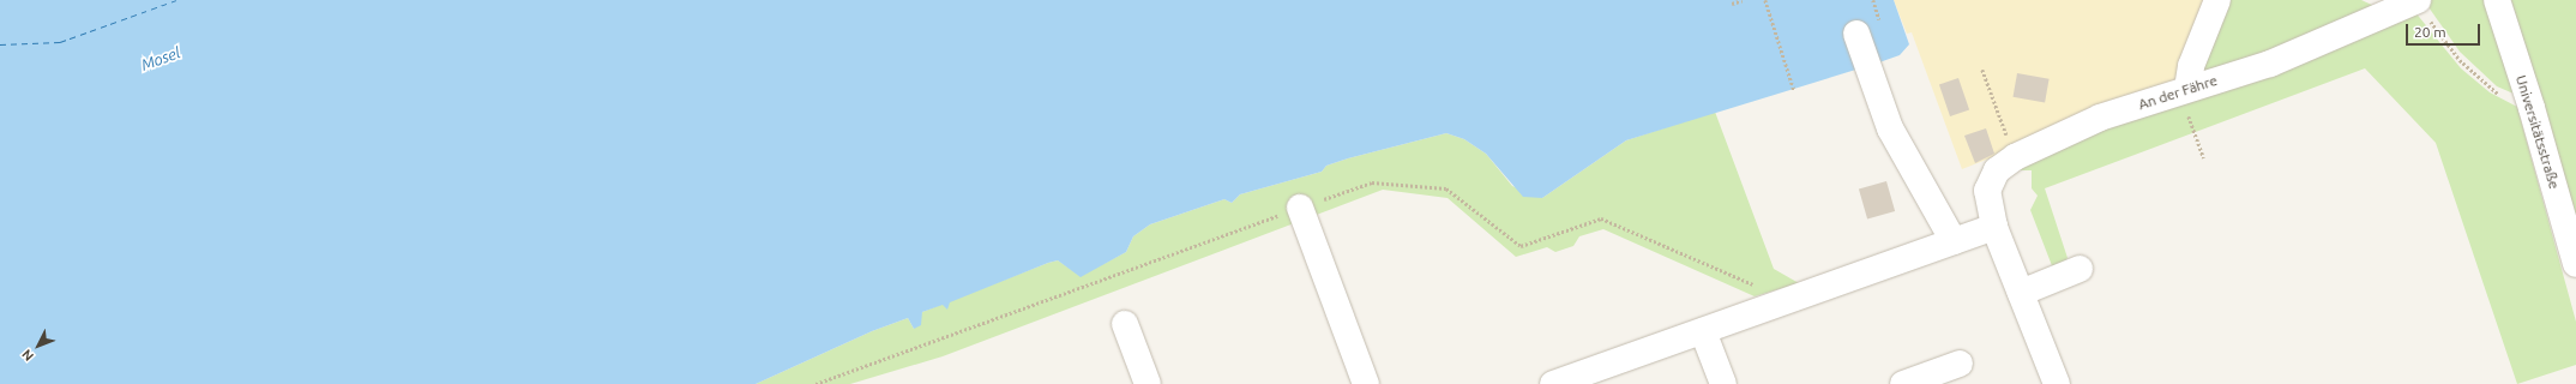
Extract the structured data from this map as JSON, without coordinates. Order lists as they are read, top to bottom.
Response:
{
  "streets": {
    "street": ["An der Fähre", "Universitätsstraße"]
  },
  "water": ["Mosel"],
  "scale_bar": "20 m",
  "north": "bottom left"
}
